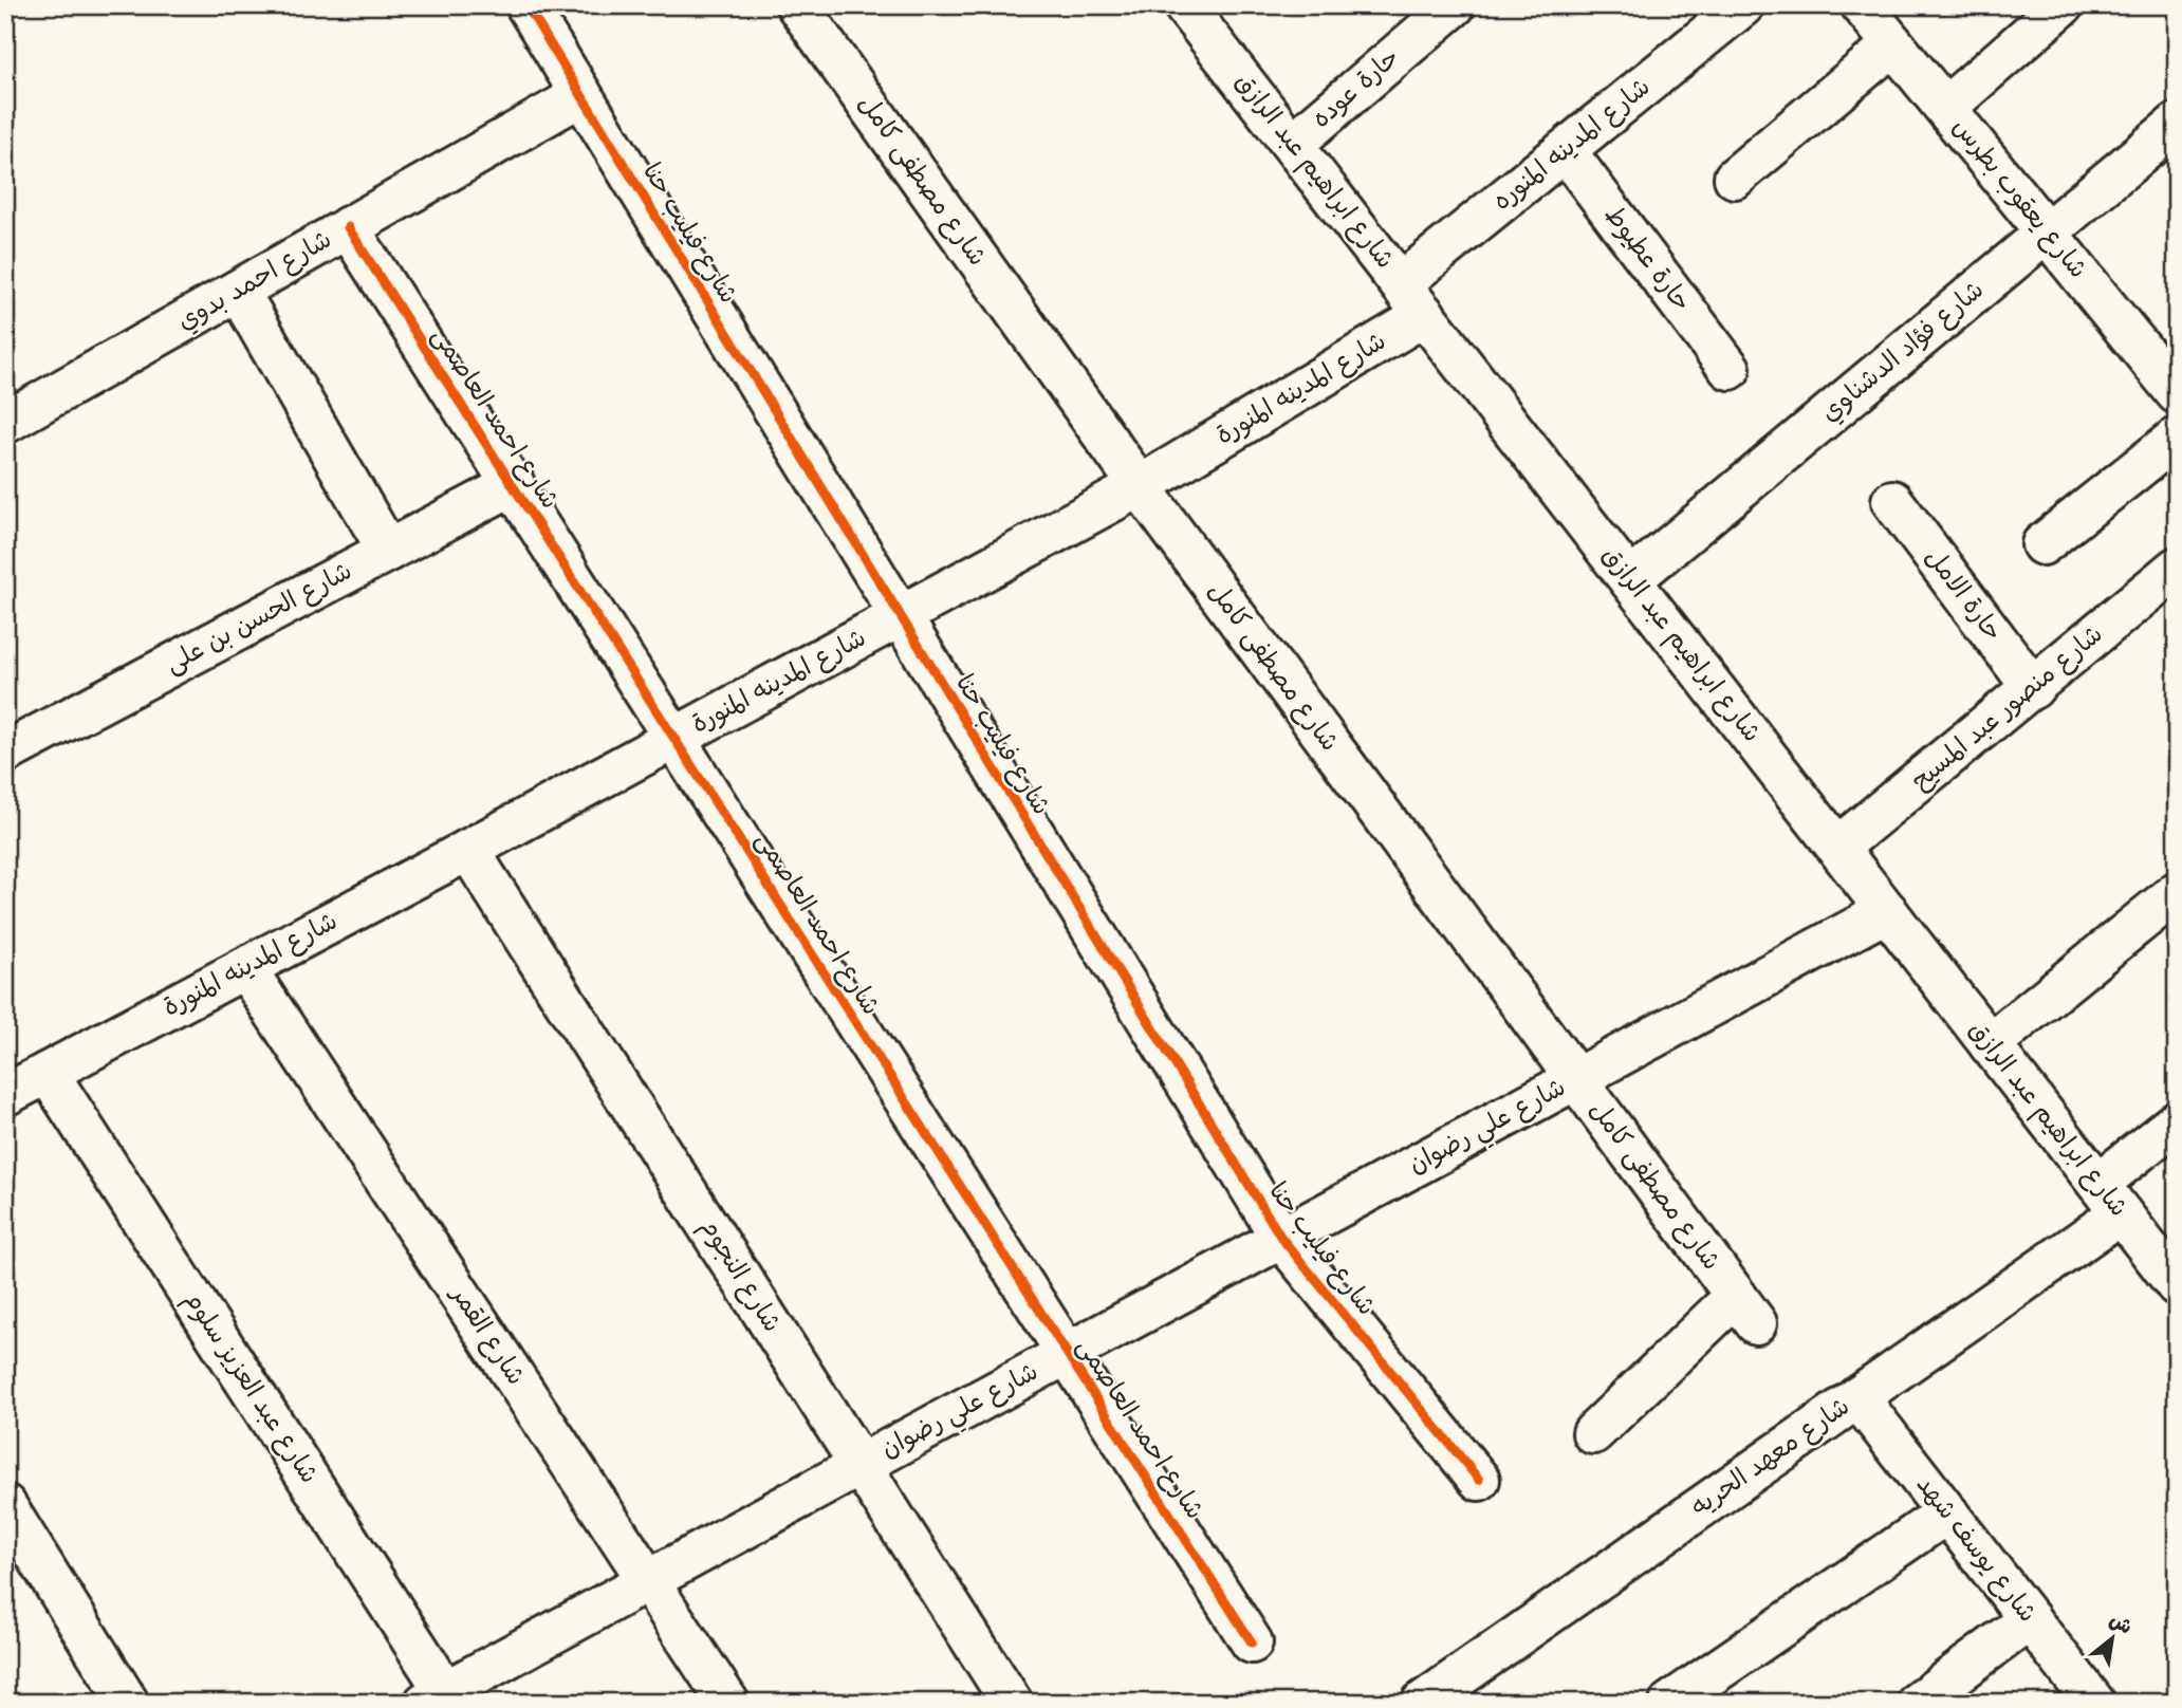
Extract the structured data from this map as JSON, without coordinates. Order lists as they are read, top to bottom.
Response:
{
  "streets": {
    "street": [
      "حارة عوده",
      "شارع المدينه المنوره",
      "شارع ابراهيم عبد الرازق",
      "شارع مصطفى كامل",
      "شارع يعقوب بطرس",
      "شارع فيليب حنا",
      "حارة عطيوط",
      "شارع احمد بدوي",
      "شارع فؤاد الدشناوي",
      "شارع المدينه المنورة",
      "شارع احمد العاصمى",
      "حارة الامل",
      "شارع الحسن بن على",
      "شارع منصور عبد المسيح",
      "شارع علي رضوان",
      "شارع النجوم",
      "شارع القمر",
      "شارع عبد العزيز سلوم",
      "شارع معهد الحريه",
      "شارع يوسف شهد"
    ]
  },
  "crossings": [
    ["حارة عوده", "شارع ابراهيم عبد الرازق"],
    ["شارع المدينه المنوره", "شارع ابراهيم عبد الرازق"],
    ["شارع المدينه المنوره", "حارة عطيوط"],
    ["شارع ابراهيم عبد الرازق", "شارع فؤاد الدشناوي"],
    ["شارع ابراهيم عبد الرازق", "شارع المدينه المنورة"],
    ["شارع ابراهيم عبد الرازق", "شارع منصور عبد المسيح"],
    ["شارع ابراهيم عبد الرازق", "شارع علي رضوان"],
    ["شارع ابراهيم عبد الرازق", "شارع معهد الحريه"],
    ["شارع مصطفى كامل", "شارع المدينه المنورة"],
    ["شارع مصطفى كامل", "شارع علي رضوان"],
    ["شارع يعقوب بطرس", "شارع فؤاد الدشناوي"],
    ["شارع فيليب حنا", "شارع احمد بدوي"],
    ["شارع فيليب حنا", "شارع المدينه المنورة"],
    ["شارع فيليب حنا", "شارع علي رضوان"],
    ["شارع احمد بدوي", "شارع احمد العاصمى"],
    ["شارع المدينه المنورة", "شارع احمد العاصمى"],
    ["شارع المدينه المنورة", "شارع النجوم"],
    ["شارع المدينه المنورة", "شارع القمر"],
    ["شارع المدينه المنورة", "شارع عبد العزيز سلوم"],
    ["شارع احمد العاصمى", "شارع الحسن بن على"],
    ["شارع احمد العاصمى", "شارع علي رضوان"],
    ["حارة الامل", "شارع منصور عبد المسيح"],
    ["شارع علي رضوان", "شارع النجوم"],
    ["شارع علي رضوان", "شارع القمر"],
    ["شارع علي رضوان", "شارع عبد العزيز سلوم"],
    ["شارع معهد الحريه", "شارع يوسف شهد"]
  ],
  "north": "top right"
}
